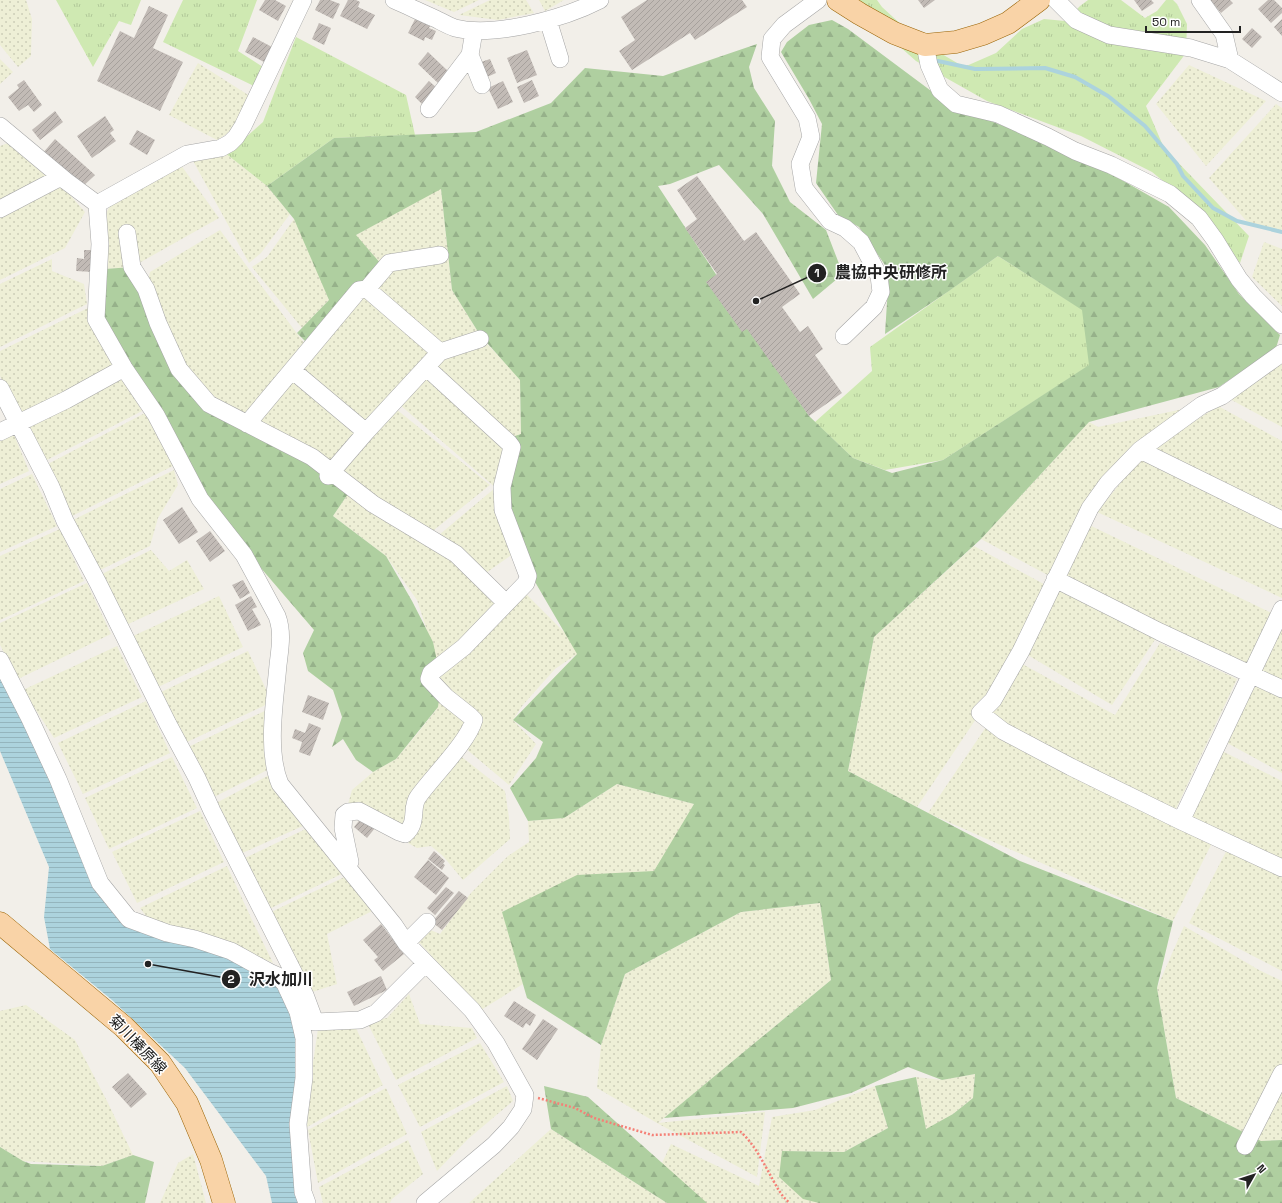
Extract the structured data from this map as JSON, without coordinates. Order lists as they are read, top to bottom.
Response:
{
  "streets": {
    "main road": ["菊川榛原線"]
  },
  "places": ["農協中央研修所", "沢水加川"],
  "scale_bar": "50 m",
  "north": "top right"
}
